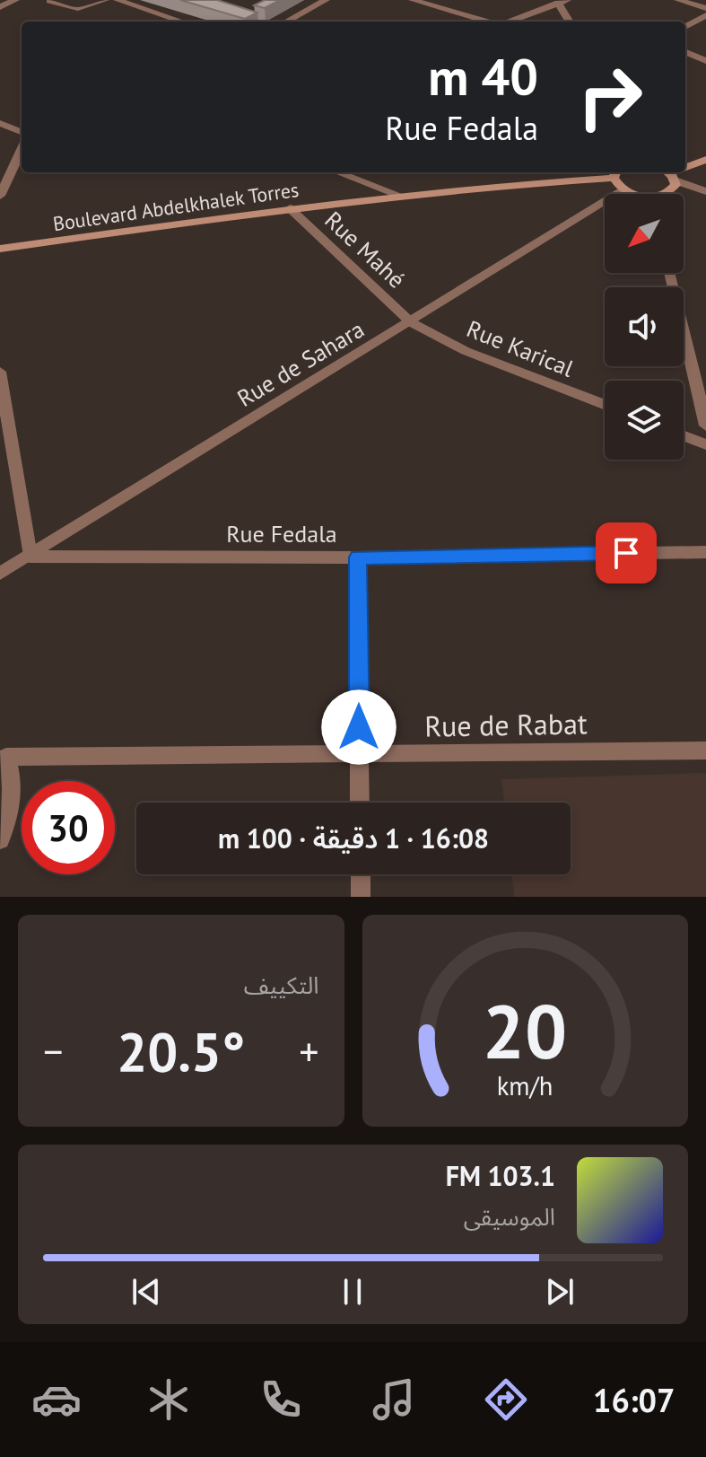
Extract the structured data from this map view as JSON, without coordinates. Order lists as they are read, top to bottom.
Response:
{
  "streets": {
    "main road": ["Boulevard Abdelkhalek Torres"],
    "street": [
      "Rue Mahé",
      "Rue Karical",
      "Rue de Sahara",
      "Rue Fedala",
      "Rue de Rabat"
    ]
  },
  "crossings": [
    ["Boulevard Abdelkhalek Torres", "Rue Mahé"],
    ["Boulevard Abdelkhalek Torres", "Rue de Sahara"],
    ["Rue Mahé", "Rue Karical"],
    ["Rue Mahé", "Rue de Sahara"],
    ["Rue Karical", "Rue de Sahara"],
    ["Rue de Sahara", "Rue Fedala"]
  ],
  "north": "bottom left",
  "page": {
    "turn": ["40 m", "Rue Fedala"],
    "limit": "30",
    "trip": "16:08 · 1 دقيقة · 100 m",
    "tile": "التكييف",
    "heat": ["−", "20.5°", "+"],
    "song": ["103.1 FM", "الموسيقى"],
    "tabs": "16:07",
    "gauge": ["20", "km/h"]
  }
}
